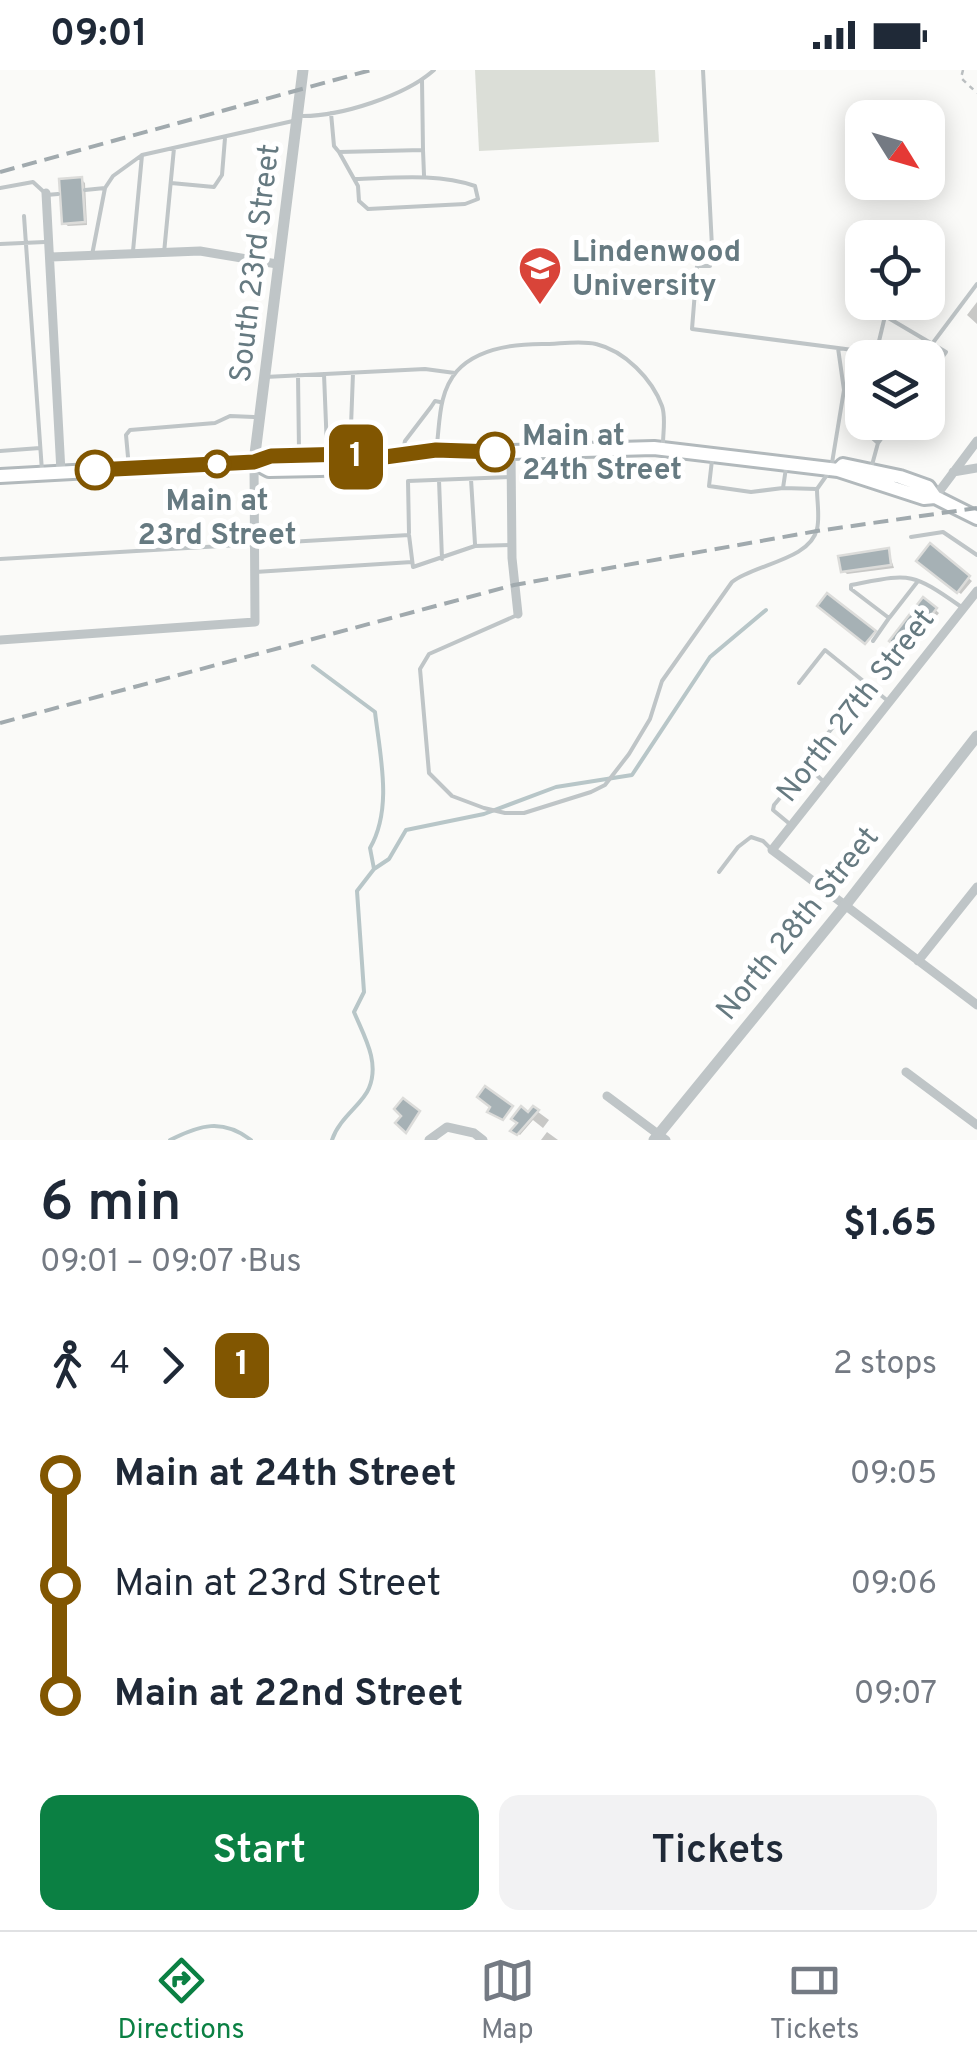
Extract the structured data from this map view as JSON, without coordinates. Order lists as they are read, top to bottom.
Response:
{
  "streets": {
    "street": ["South 23rd Street", "North 27th Street", "North 28th Street"]
  },
  "places": {
    "school or university": ["Lindenwood University"],
    "other": ["Main at 24th Street", "Main at 23rd Street"]
  },
  "lines": ["bus line 1"],
  "north": "bottom right",
  "page": {
    "status": "09:01",
    "on_map": "1",
    "heading": ["6 min", "09:01 – 09:07 · Bus", "$1.65"],
    "legs": ["4", "1", "2 stops"],
    "list": [
      {
        "name": "Main at 24th Street",
        "value": "09:05"
      },
      {
        "name": "Main at 23rd Street",
        "value": "09:06"
      },
      {
        "name": "Main at 22nd Street",
        "value": "09:07"
      }
    ],
    "buttons": ["Start", "Tickets"],
    "tabs": ["Directions", "Map", "Tickets"]
  }
}
